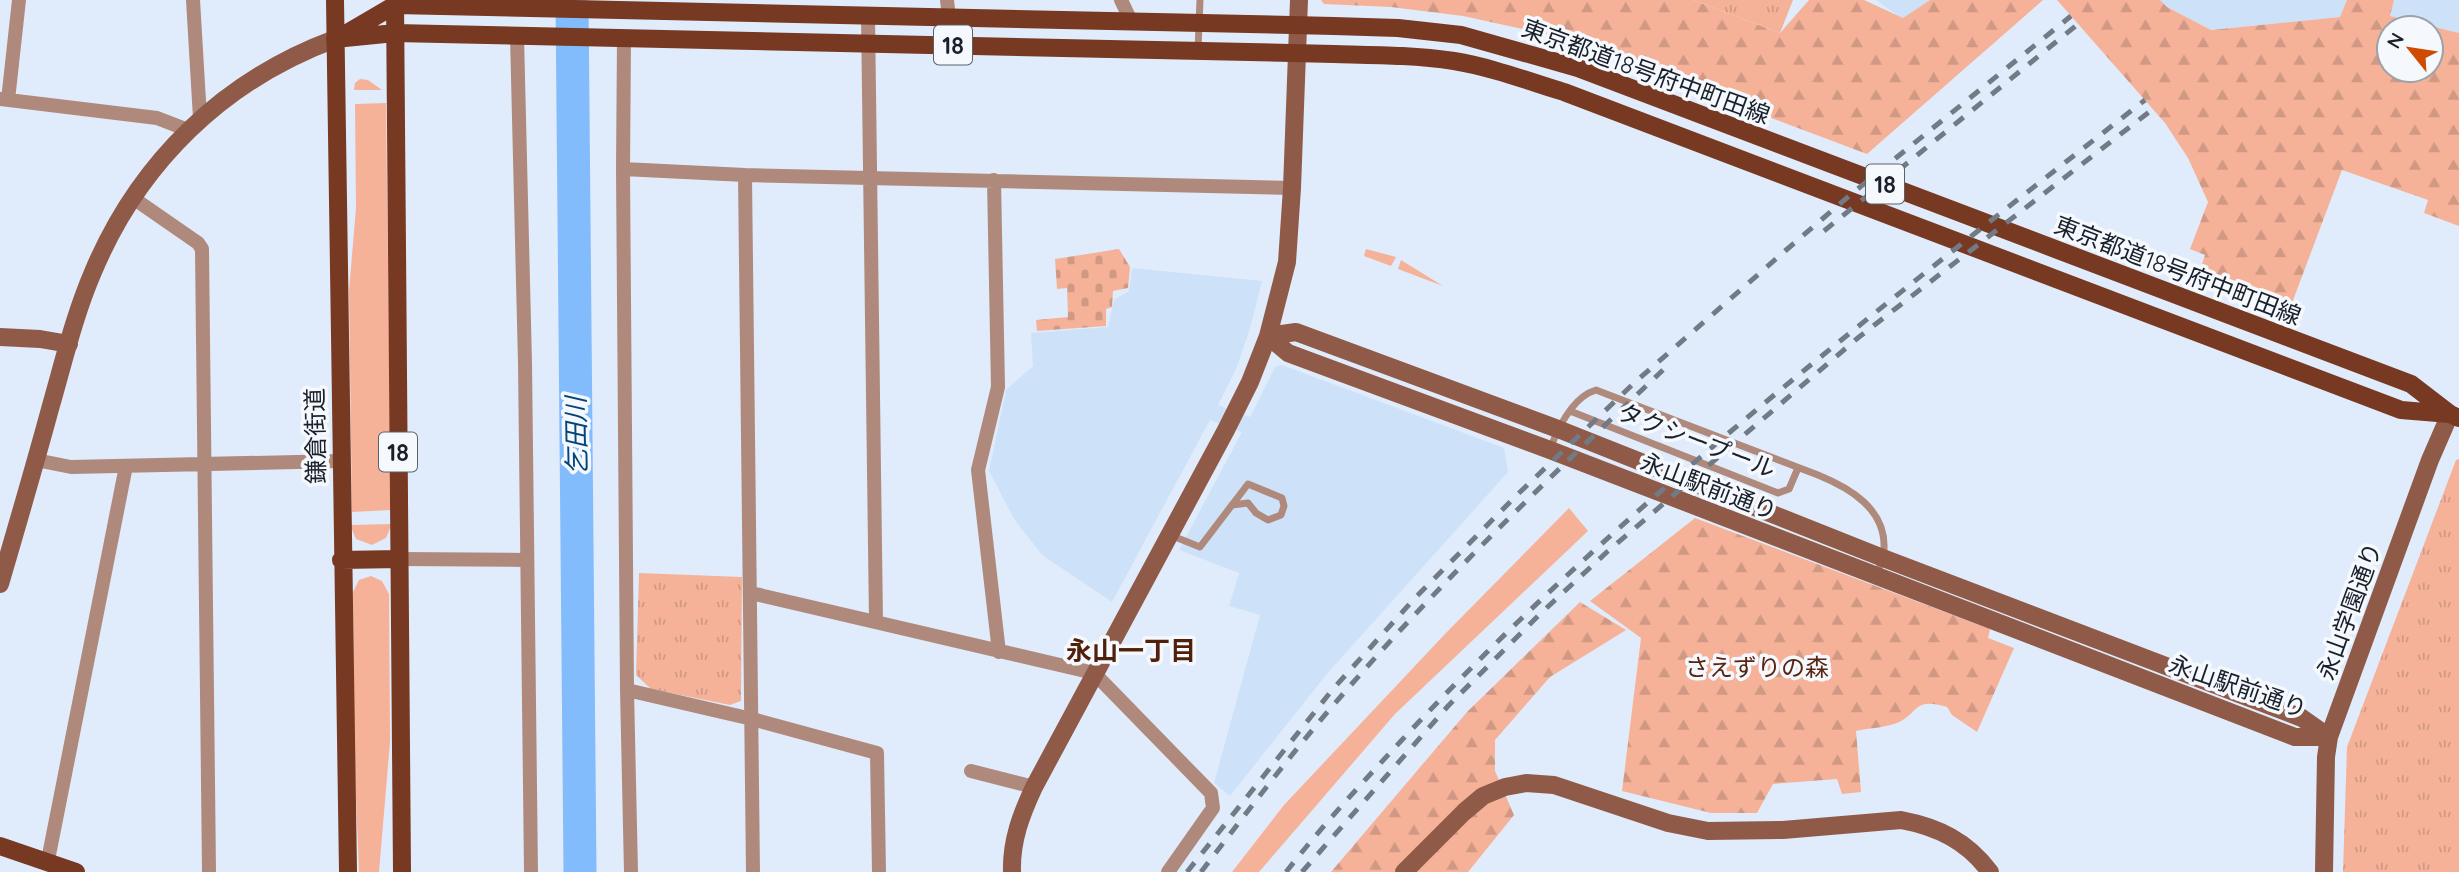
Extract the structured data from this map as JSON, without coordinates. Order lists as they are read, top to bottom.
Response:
{
  "streets": {
    "main road": ["18", "東京都道18号府中町田線", "鎌倉街道"],
    "street": ["永山駅前通り", "永山学園通り"],
    "lane": ["タクシープール"]
  },
  "crossings": [
    ["18", "東京都道18号府中町田線"],
    ["18", "鎌倉街道"],
    ["東京都道18号府中町田線", "永山学園通り"],
    ["永山駅前通り", "永山学園通り"]
  ],
  "districts": ["永山一丁目"],
  "water": ["乞田川"],
  "parks": ["さえずりの森"],
  "north": "top left"
}
